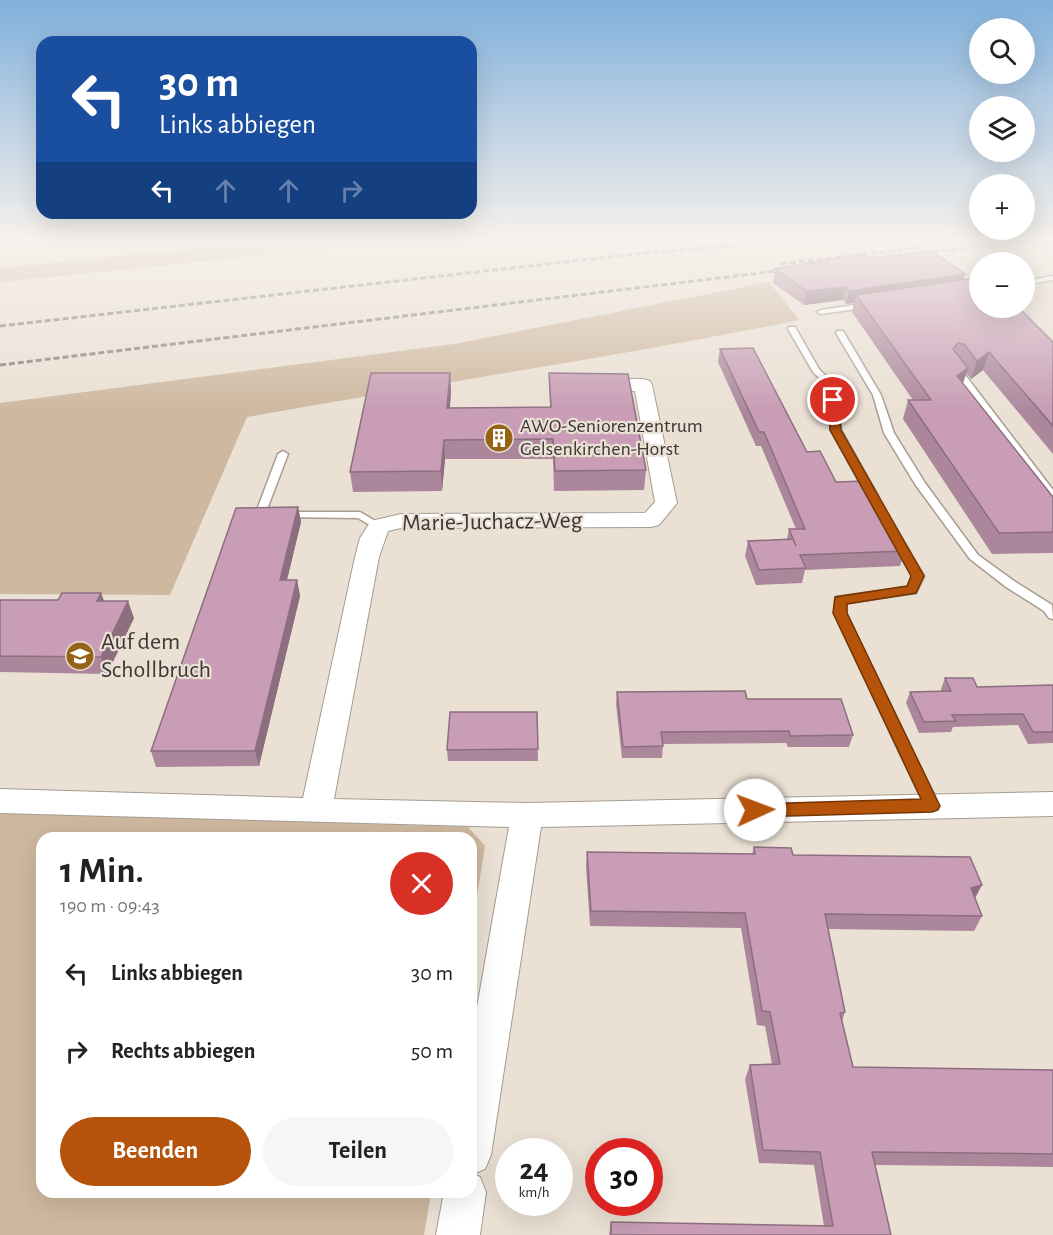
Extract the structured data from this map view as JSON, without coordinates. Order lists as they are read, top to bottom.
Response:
{
  "streets": {
    "street": ["Marie-Juchacz-Weg"]
  },
  "places": {
    "building": ["AWO-Seniorenzentrum Gelsenkirchen-Horst"],
    "school or university": ["Auf dem Schollbruch"]
  },
  "page": {
    "map_buttons": ["+", "−"],
    "turn": ["30 m", "Links abbiegen"],
    "heading": ["1 Min.", "190 m · 09:43"],
    "list": [
      {
        "name": "Links abbiegen",
        "value": "30 m"
      },
      {
        "name": "Rechts abbiegen",
        "value": "50 m"
      }
    ],
    "buttons": ["Beenden", "Teilen"],
    "speed": "24 km/h",
    "limit": "30"
  }
}
